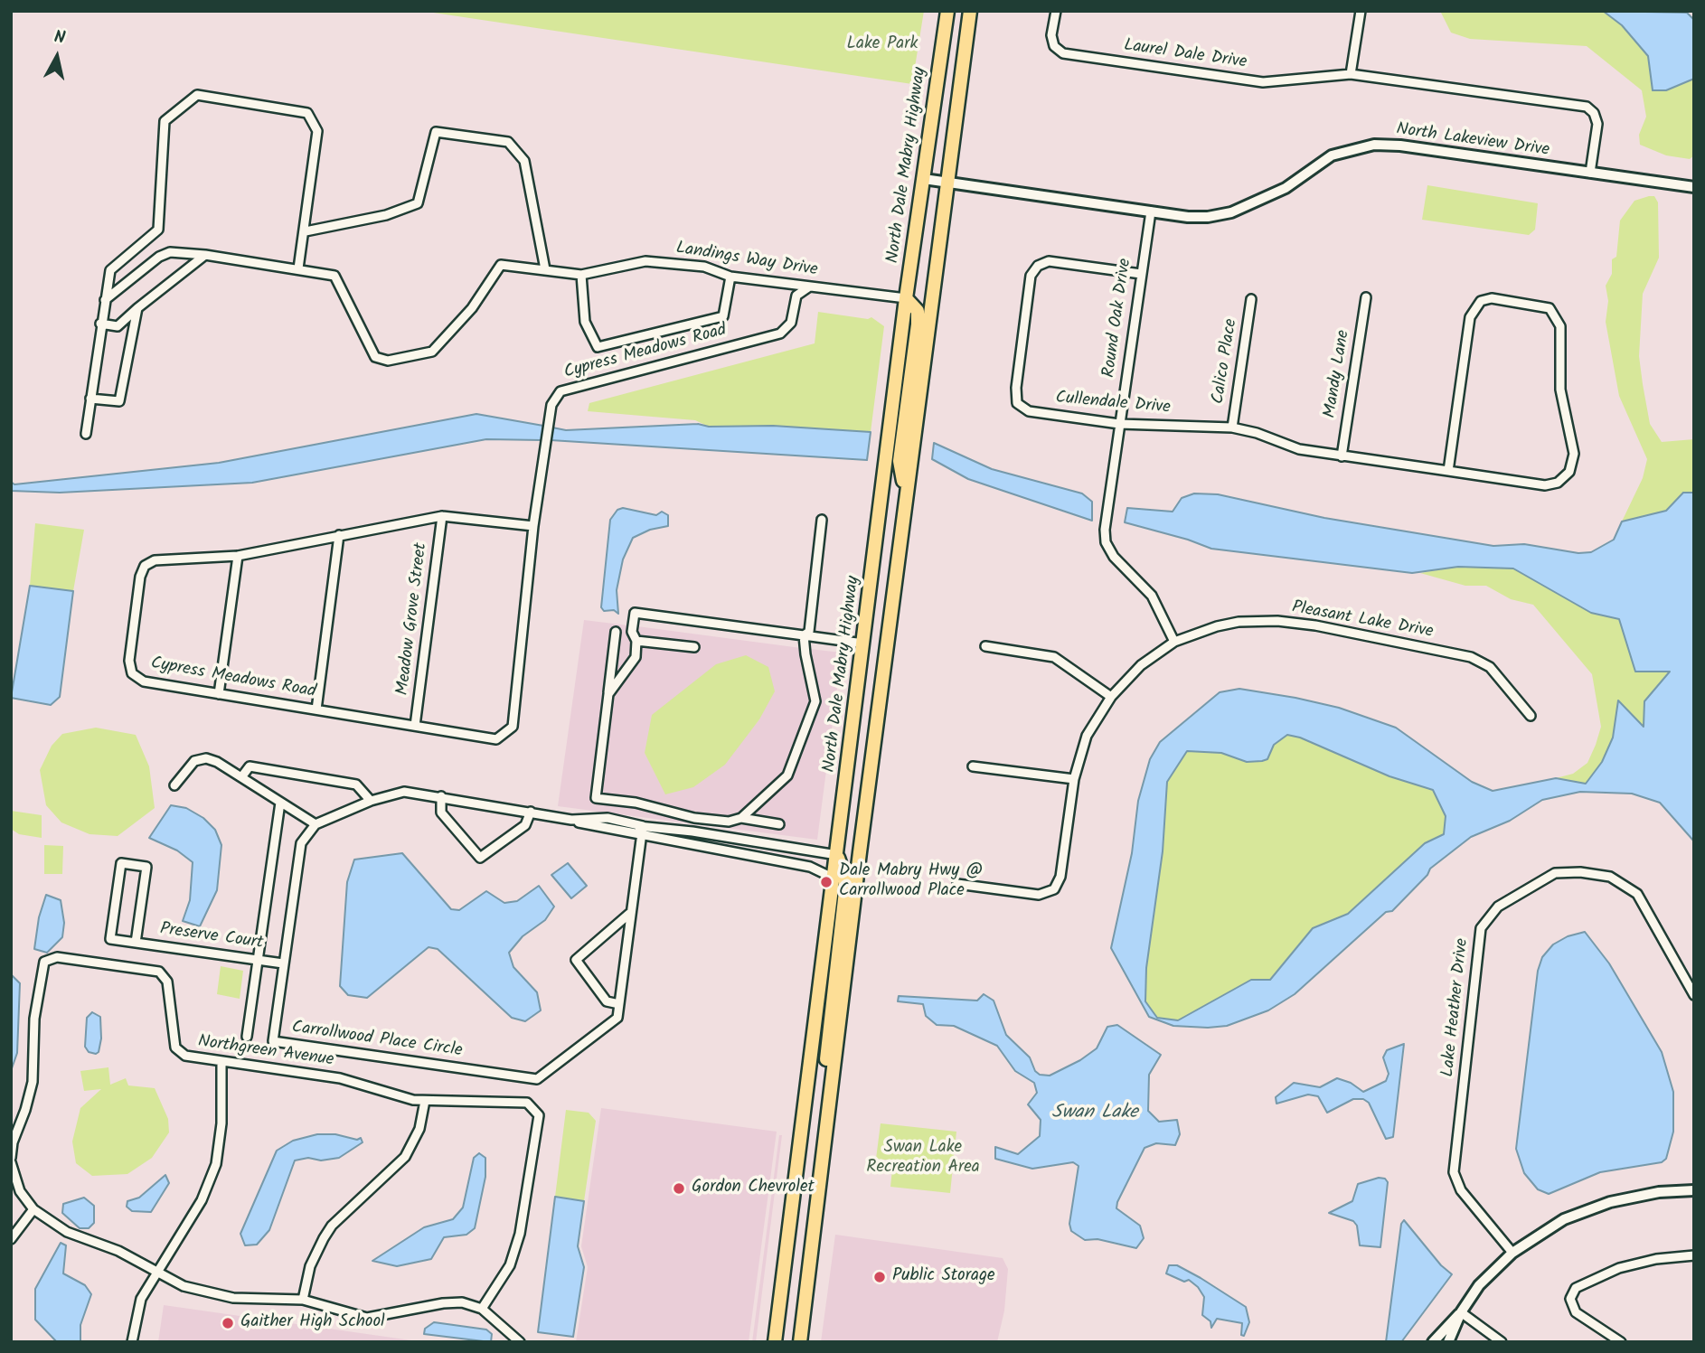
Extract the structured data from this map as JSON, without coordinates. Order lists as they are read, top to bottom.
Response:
{
  "streets": {
    "main road": ["North Dale Mabry Highway"],
    "street": [
      "Laurel Dale Drive",
      "North Lakeview Drive",
      "Landings Way Drive",
      "Round Oak Drive",
      "Cypress Meadows Road",
      "Calico Place",
      "Mandy Lane",
      "Cullendale Drive",
      "Meadow Grove Street",
      "Pleasant Lake Drive",
      "Preserve Court",
      "Lake Heather Drive",
      "Carrollwood Place Circle",
      "Northgreen Avenue"
    ]
  },
  "crossings": [
    ["Laurel Dale Drive", "North Lakeview Drive"],
    ["North Lakeview Drive", "North Dale Mabry Highway"],
    ["North Lakeview Drive", "Round Oak Drive"],
    ["North Dale Mabry Highway", "Landings Way Drive"],
    ["Landings Way Drive", "Cypress Meadows Road"],
    ["Round Oak Drive", "Cullendale Drive"],
    ["Round Oak Drive", "Pleasant Lake Drive"],
    ["Cypress Meadows Road", "Meadow Grove Street"],
    ["Calico Place", "Cullendale Drive"],
    ["Mandy Lane", "Cullendale Drive"],
    ["Preserve Court", "Carrollwood Place Circle"]
  ],
  "water": ["Swan Lake"],
  "parks": ["Lake Park", "Swan Lake Recreation Area"],
  "places": [
    "Dale Mabry Hwy @ Carrollwood Place",
    "Gordon Chevrolet",
    "Public Storage",
    "Gaither High School"
  ],
  "north": "top"
}
